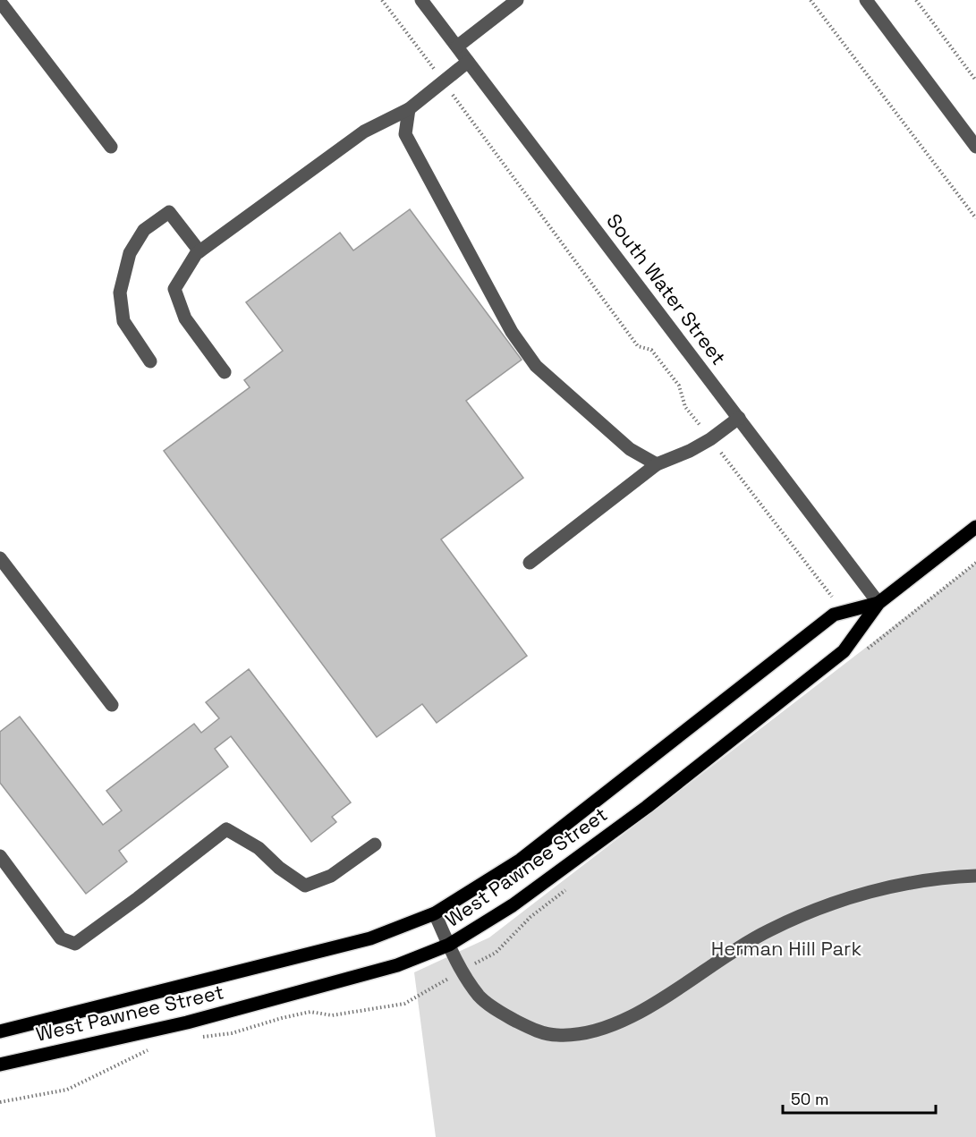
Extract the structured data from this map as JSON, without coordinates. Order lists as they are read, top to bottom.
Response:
{
  "streets": {
    "main road": ["West Pawnee Street"],
    "street": ["South Water Street"]
  },
  "crossings": [
    ["South Water Street", "West Pawnee Street"]
  ],
  "parks": ["Herman Hill Park"],
  "scale_bar": "50 m"
}
